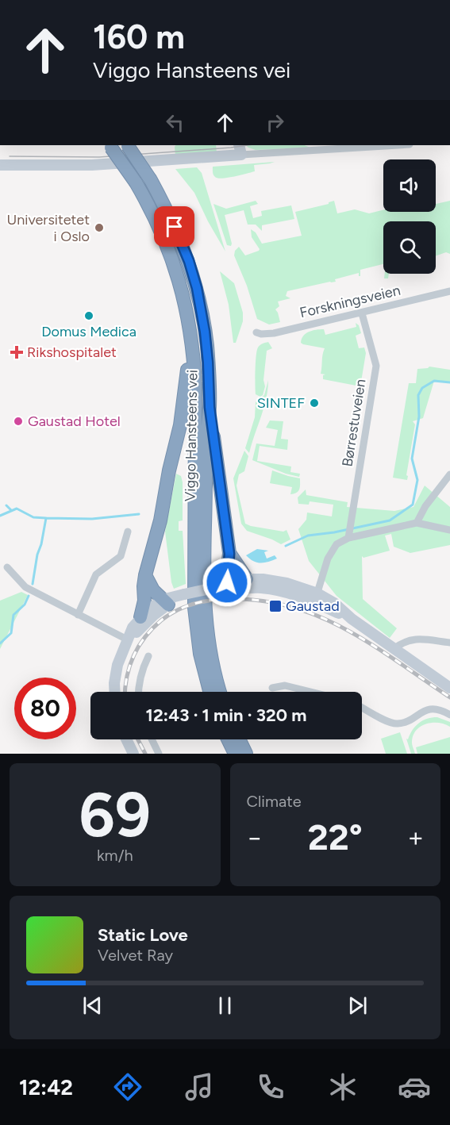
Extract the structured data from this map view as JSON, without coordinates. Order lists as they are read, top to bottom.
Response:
{
  "streets": {
    "highway": ["Viggo Hansteens vei"],
    "street": ["Forskningsveien", "Børrestuveien"]
  },
  "crossings": [
    ["Forskningsveien", "Børrestuveien"]
  ],
  "places": {
    "other": [
      "Universitetet i Oslo",
      "Domus Medica",
      "SINTEF",
      "Gaustad Hotel"
    ],
    "health": ["Rikshospitalet"],
    "transit": ["Gaustad"]
  },
  "page": {
    "turn": ["160 m", "Viggo Hansteens vei"],
    "limit": "80",
    "trip": "12:43 · 1 min · 320 m",
    "tile": [
      ["69", "km/h"],
      "Climate"
    ],
    "heat": ["−", "22°", "+"],
    "song": ["Static Love", "Velvet Ray"],
    "tabs": "12:42"
  }
}
